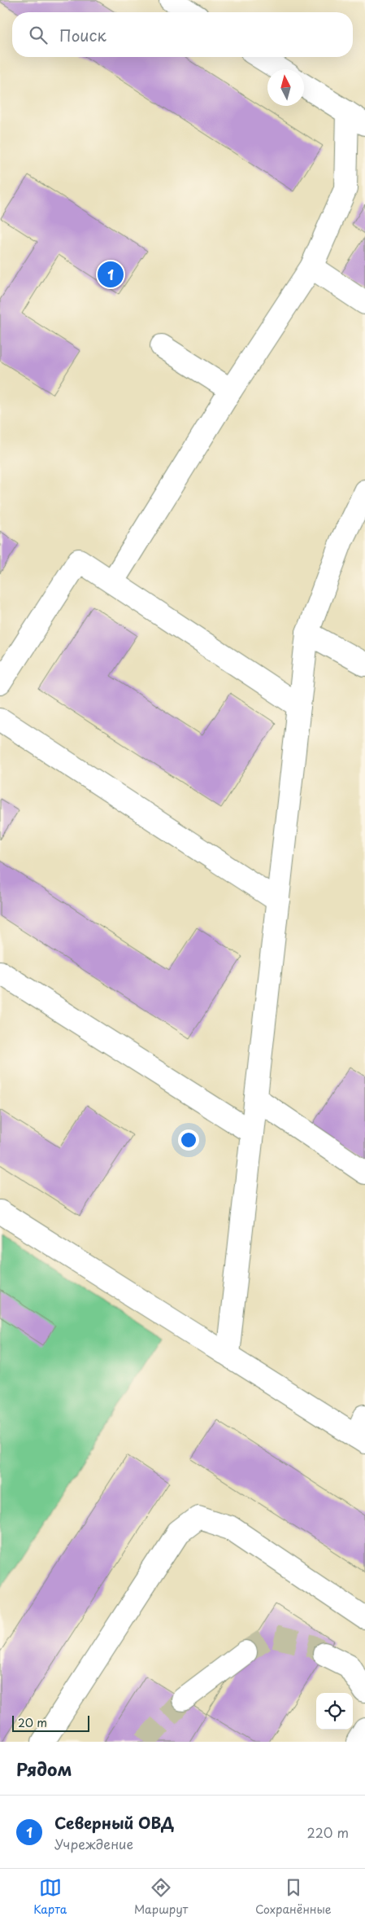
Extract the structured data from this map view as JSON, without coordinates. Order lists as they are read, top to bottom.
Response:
{
  "scale_bar": "20 m",
  "north": "top",
  "page": {
    "search": "Поиск",
    "pins": "1",
    "scale": "20 m",
    "heading": "Рядом",
    "list": [
      {
        "mark": "1",
        "name": "Северный ОВД",
        "note": "Учреждение",
        "value": "220 m"
      }
    ],
    "nav": ["Карта", "Маршрут", "Сохранённые"]
  }
}
